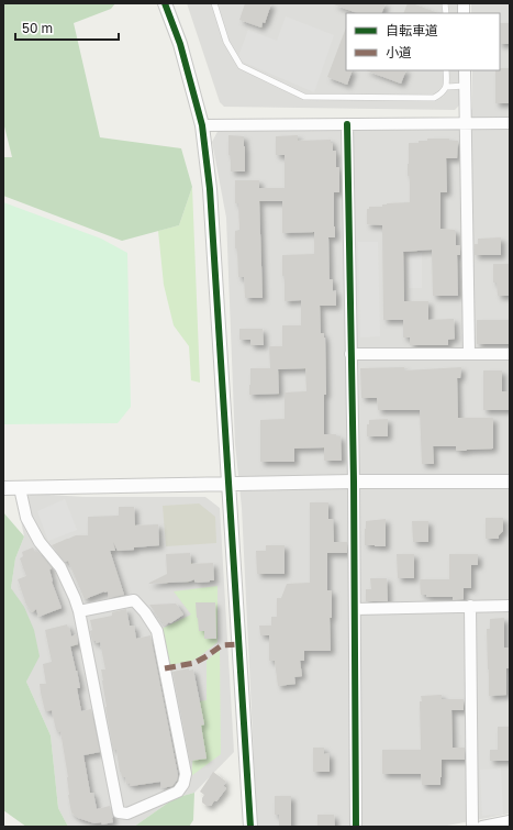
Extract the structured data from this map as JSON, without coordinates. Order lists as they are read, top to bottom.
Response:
{
  "legend": ["自転車道", "小道"],
  "scale_bar": "50 m"
}
